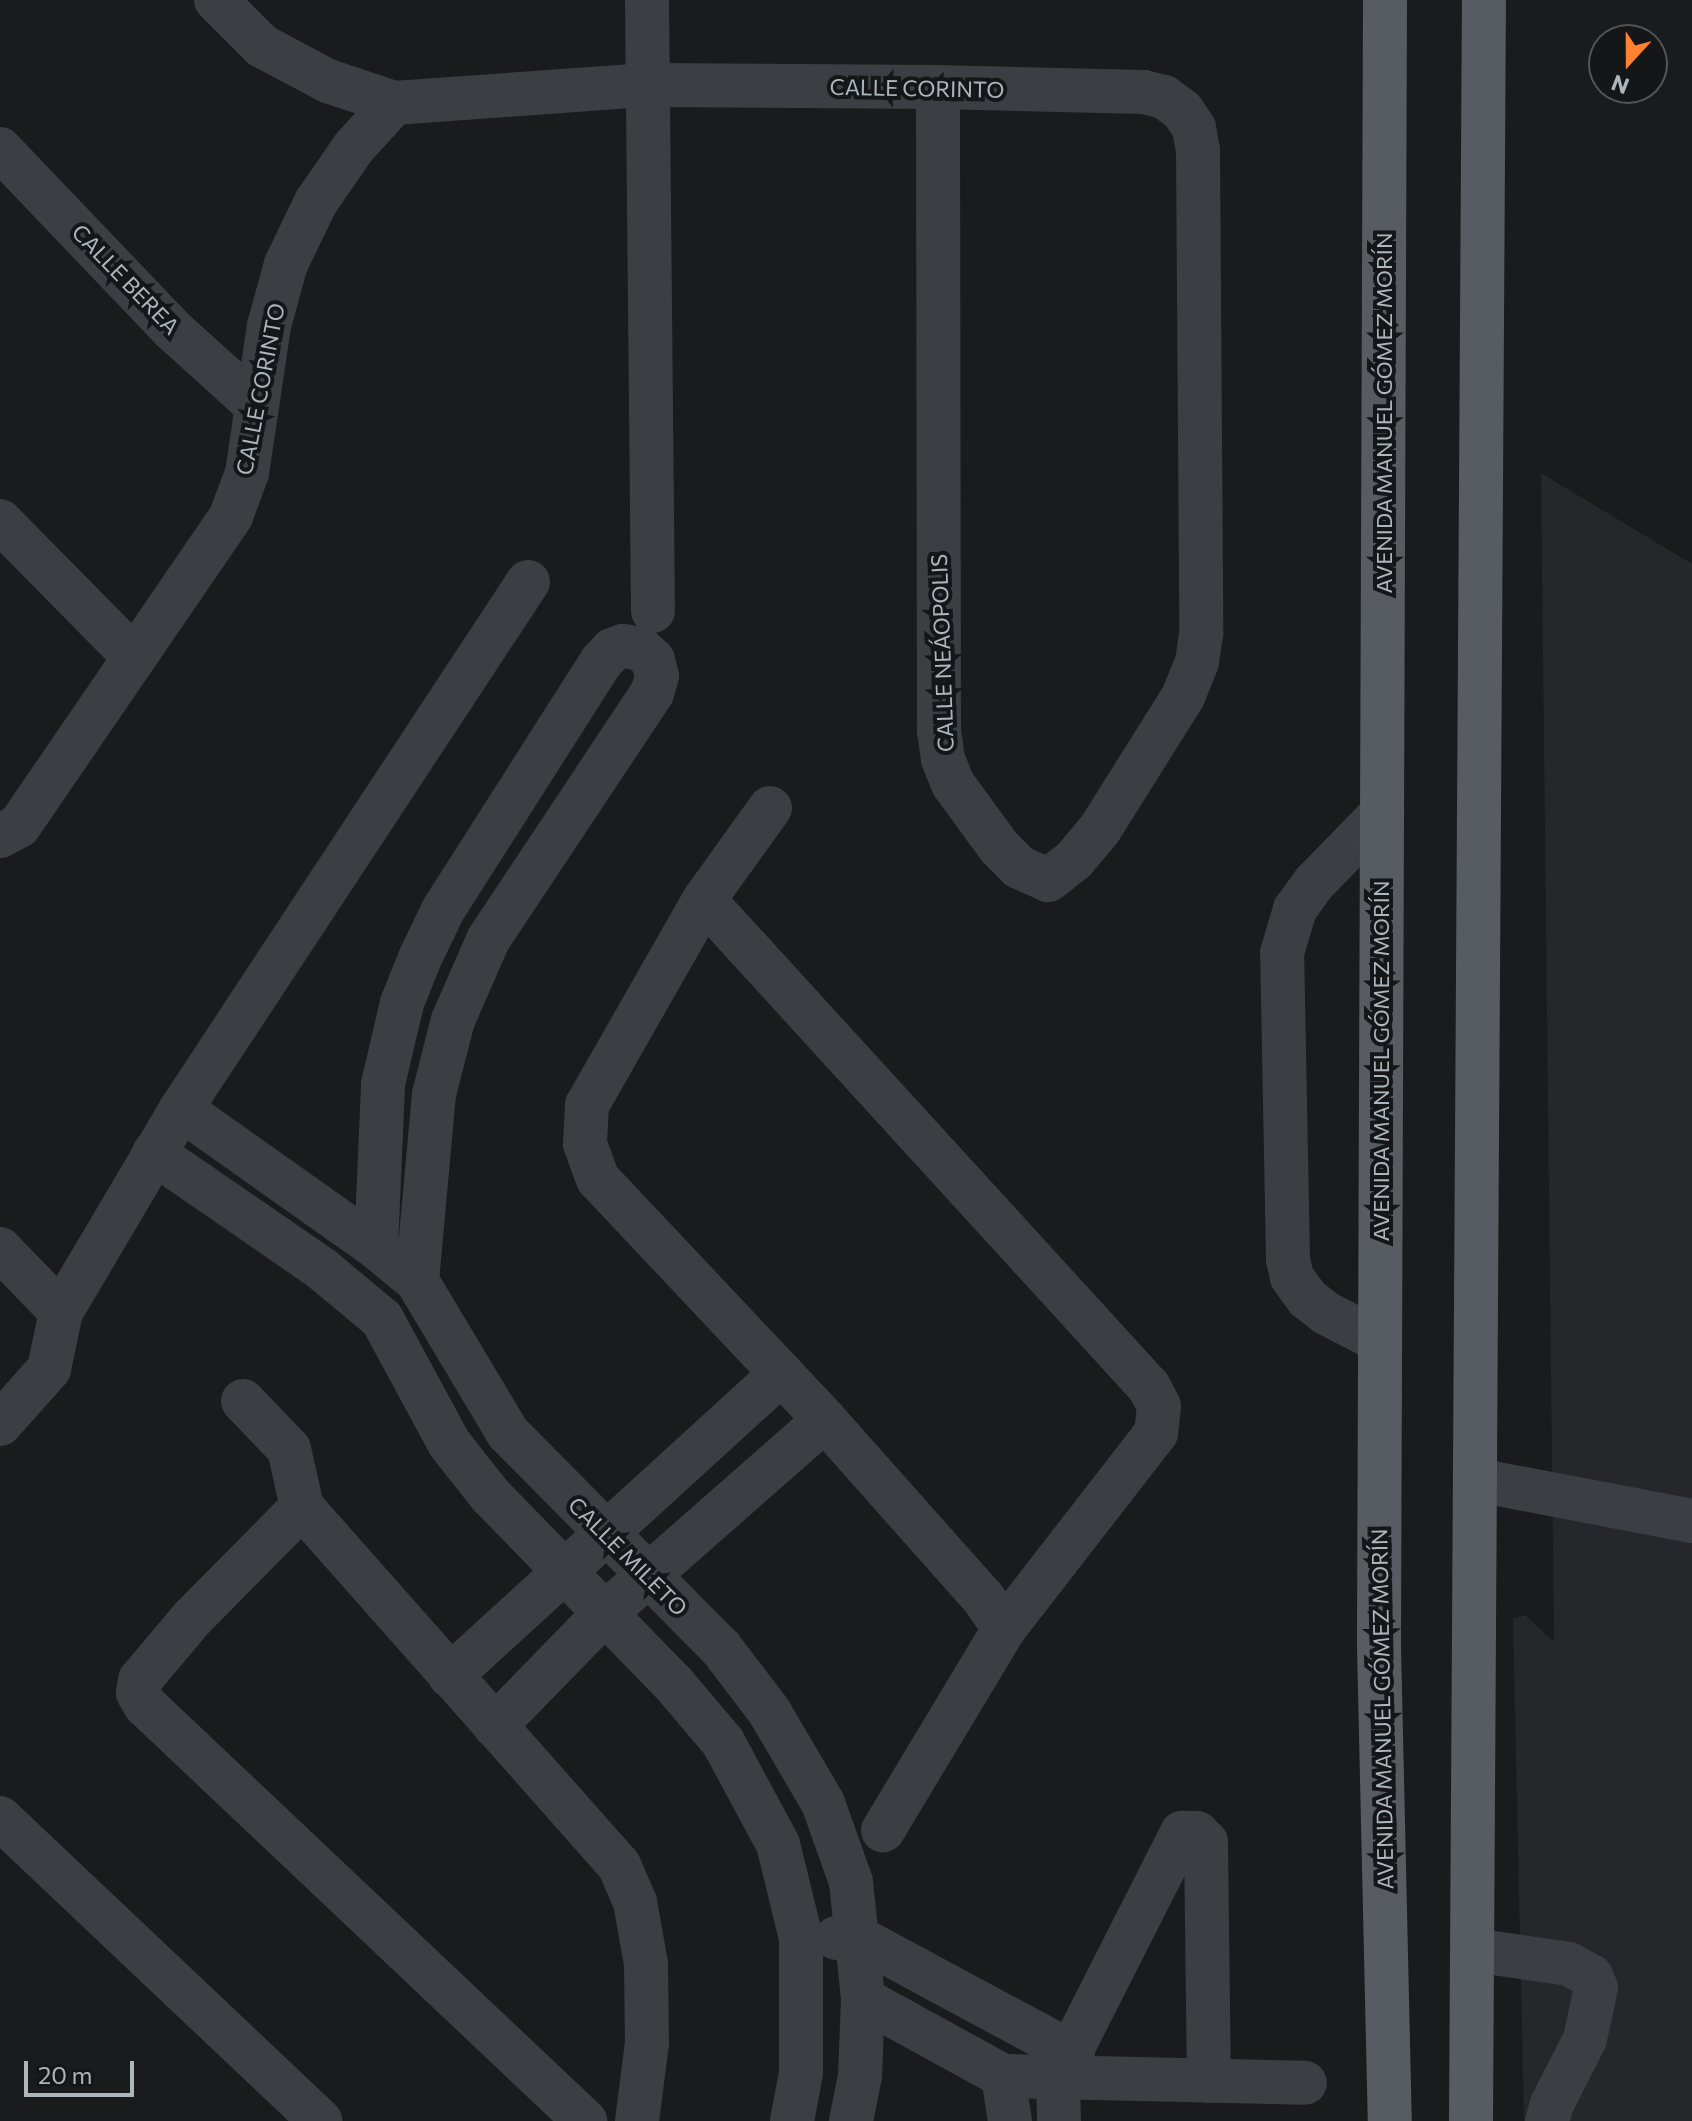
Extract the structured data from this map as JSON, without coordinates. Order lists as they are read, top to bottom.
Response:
{
  "streets": {
    "main road": ["AVENIDA MANUEL GÓMEZ MORÍN"],
    "street": [
      "CALLE CORINTO",
      "CALLE BEREA",
      "CALLE NEÁOPOLIS",
      "CALLE MILETO"
    ]
  },
  "crossings": [
    ["CALLE CORINTO", "CALLE BEREA"],
    ["CALLE CORINTO", "CALLE NEÁOPOLIS"]
  ],
  "scale_bar": "20 m",
  "north": "bottom"
}
